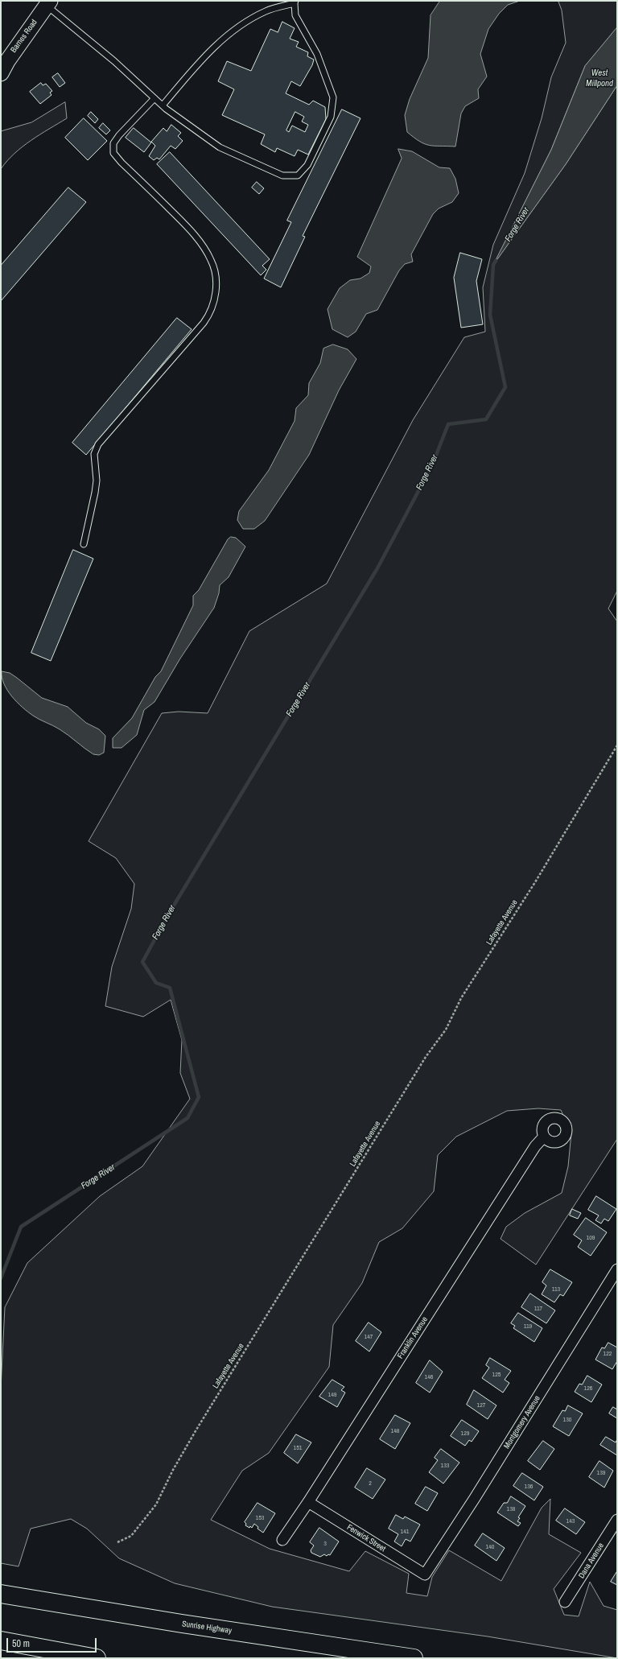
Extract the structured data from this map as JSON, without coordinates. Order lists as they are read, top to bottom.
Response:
{
  "streets": {
    "highway": ["Sunrise Highway"],
    "street": [
      "Barnes Road",
      "Franklin Avenue",
      "Montgomery Avenue",
      "Fenwick Street",
      "Dana Avenue"
    ],
    "path": ["Lafayette Avenue"]
  },
  "crossings": [
    ["Franklin Avenue", "Fenwick Street"],
    ["Montgomery Avenue", "Fenwick Street"]
  ],
  "water": ["West Millpond", "Forge River"],
  "house_numbers": [
    "109",
    "113",
    "117",
    "119",
    "147",
    "122",
    "125",
    "146",
    "126",
    "149",
    "127",
    "130",
    "148",
    "129",
    "151",
    "133",
    "139",
    "2",
    "136",
    "138",
    "153",
    "143",
    "141",
    "3",
    "140"
  ],
  "scale_bar": "50 m"
}
